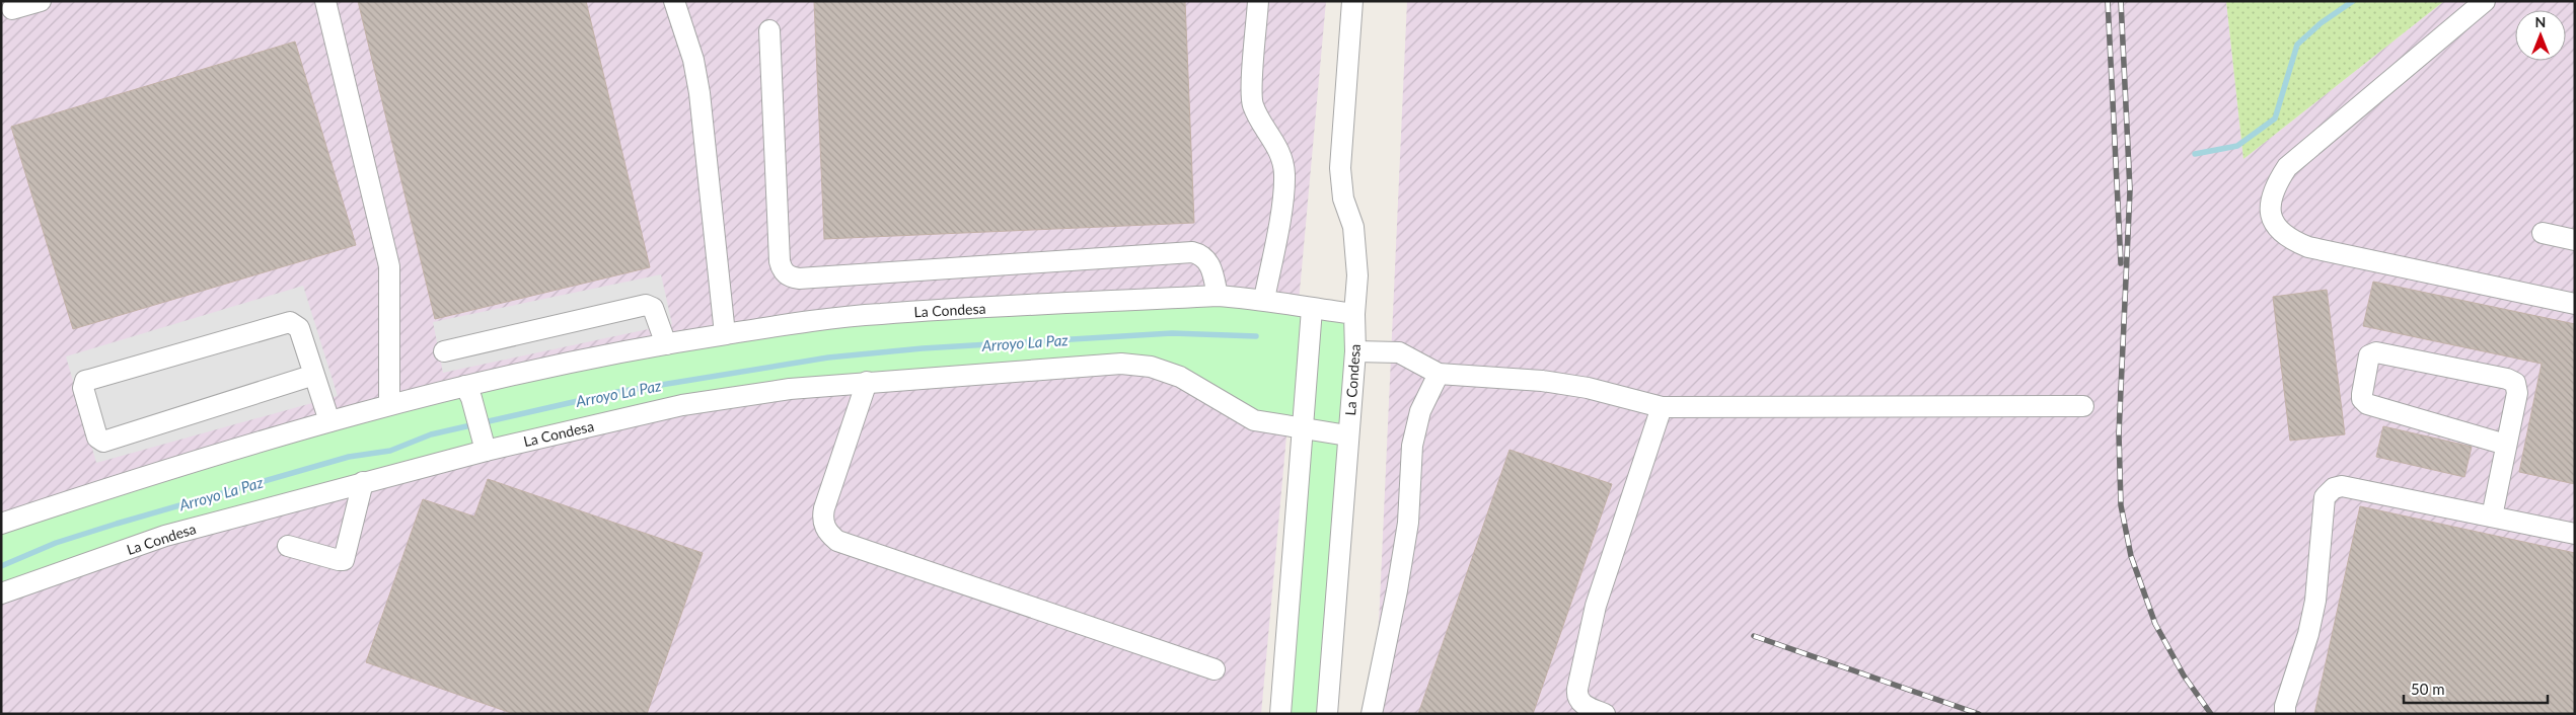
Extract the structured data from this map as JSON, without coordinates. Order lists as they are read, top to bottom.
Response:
{
  "streets": {
    "street": ["La Condesa"]
  },
  "water": ["Arroyo La Paz"],
  "scale_bar": "50 m",
  "north": "top"
}
